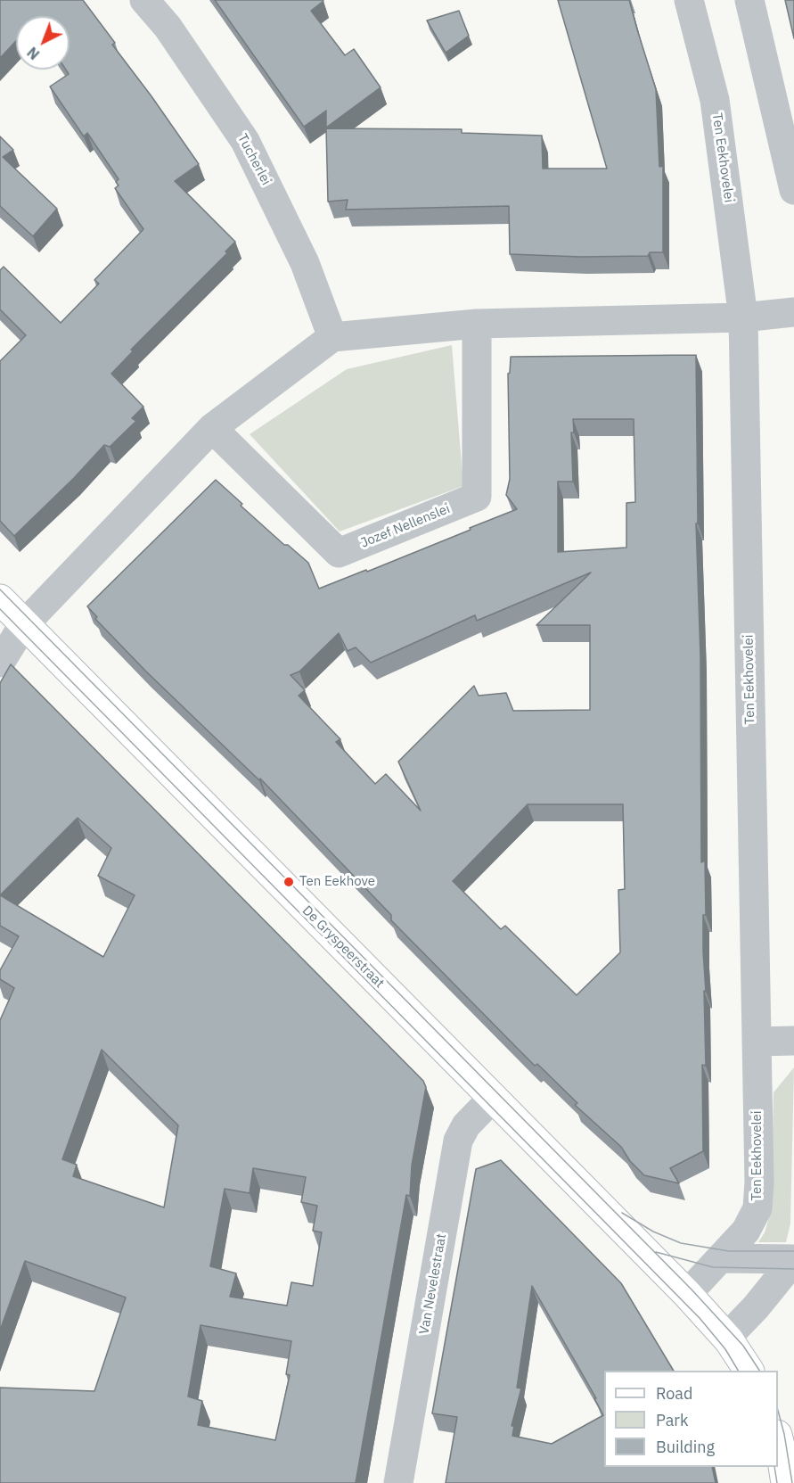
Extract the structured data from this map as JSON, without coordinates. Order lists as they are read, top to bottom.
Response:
{
  "streets": {
    "street": [
      "Ten Eekhovelei",
      "Tucherlei",
      "Jozef Nellenslei",
      "De Gryspeerstraat",
      "Van Nevelestraat"
    ]
  },
  "crossings": [
    ["Ten Eekhovelei", "De Gryspeerstraat"],
    ["De Gryspeerstraat", "Van Nevelestraat"]
  ],
  "places": ["Ten Eekhove"],
  "legend": ["Road", "Park", "Building"],
  "north": "bottom left"
}
